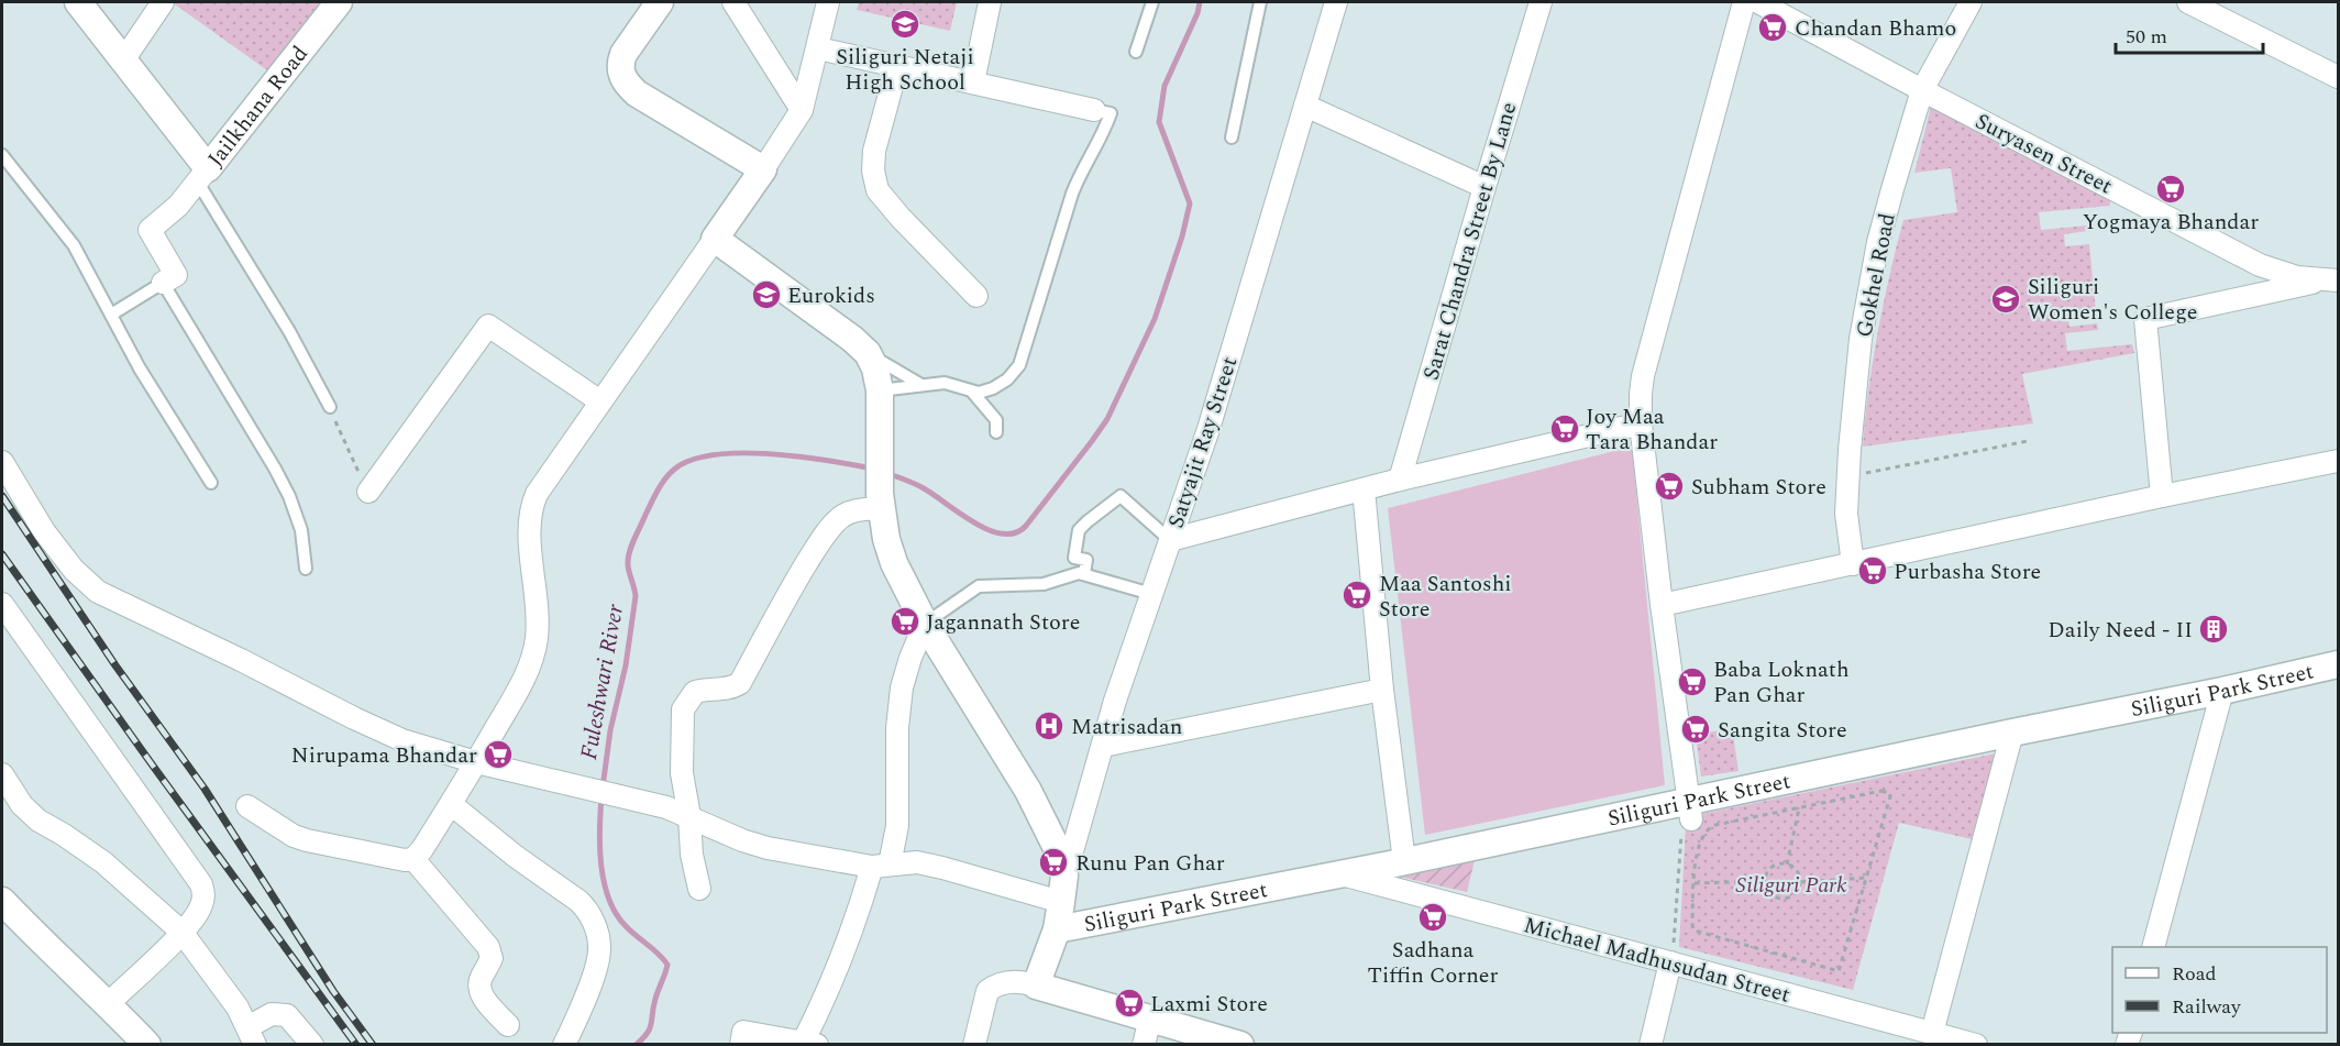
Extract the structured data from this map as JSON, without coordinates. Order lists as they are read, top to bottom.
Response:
{
  "streets": {
    "street": [
      "Jailkhana Road",
      "Suryasen Street",
      "Sarat Chandra Street By Lane",
      "Gokhel Road",
      "Satyajit Ray Street",
      "Siliguri Park Street",
      "Michael Madhusudan Street"
    ]
  },
  "crossings": [
    ["Suryasen Street", "Gokhel Road"],
    ["Siliguri Park Street", "Michael Madhusudan Street"]
  ],
  "water": ["Fuleshwari River"],
  "parks": ["Siliguri Park"],
  "places": {
    "school or university": ["Siliguri Netaji High School", "Eurokids", "Siliguri Women's College"],
    "supermarket": [
      "Chandan Bhamo",
      "Yogmaya Bhandar",
      "Joy Maa Tara Bhandar",
      "Subham Store",
      "Purbasha Store",
      "Maa Santoshi Store",
      "Jagannath Store",
      "Baba Loknath Pan Ghar",
      "Sangita Store",
      "Nirupama Bhandar",
      "Runu Pan Ghar",
      "Sadhana Tiffin Corner",
      "Laxmi Store"
    ],
    "building": ["Daily Need - II"],
    "hospital": ["Matrisadan"]
  },
  "legend": ["Road", "Railway"],
  "scale_bar": "50 m"
}
